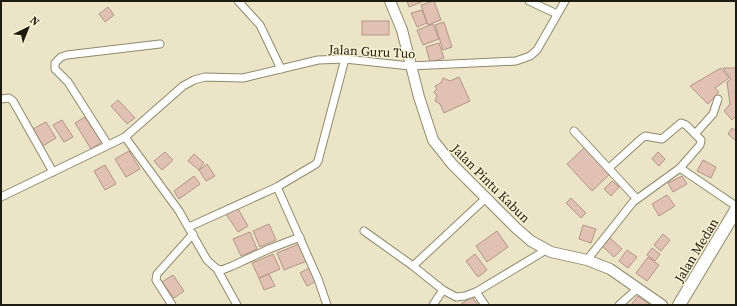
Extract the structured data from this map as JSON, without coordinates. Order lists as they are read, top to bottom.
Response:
{
  "streets": {
    "main road": ["Jalan Medan"],
    "street": ["Jalan Guru Tuo", "Jalan Pintu Kabun"]
  },
  "crossings": [
    ["Jalan Guru Tuo", "Jalan Pintu Kabun"]
  ],
  "north": "top right"
}
